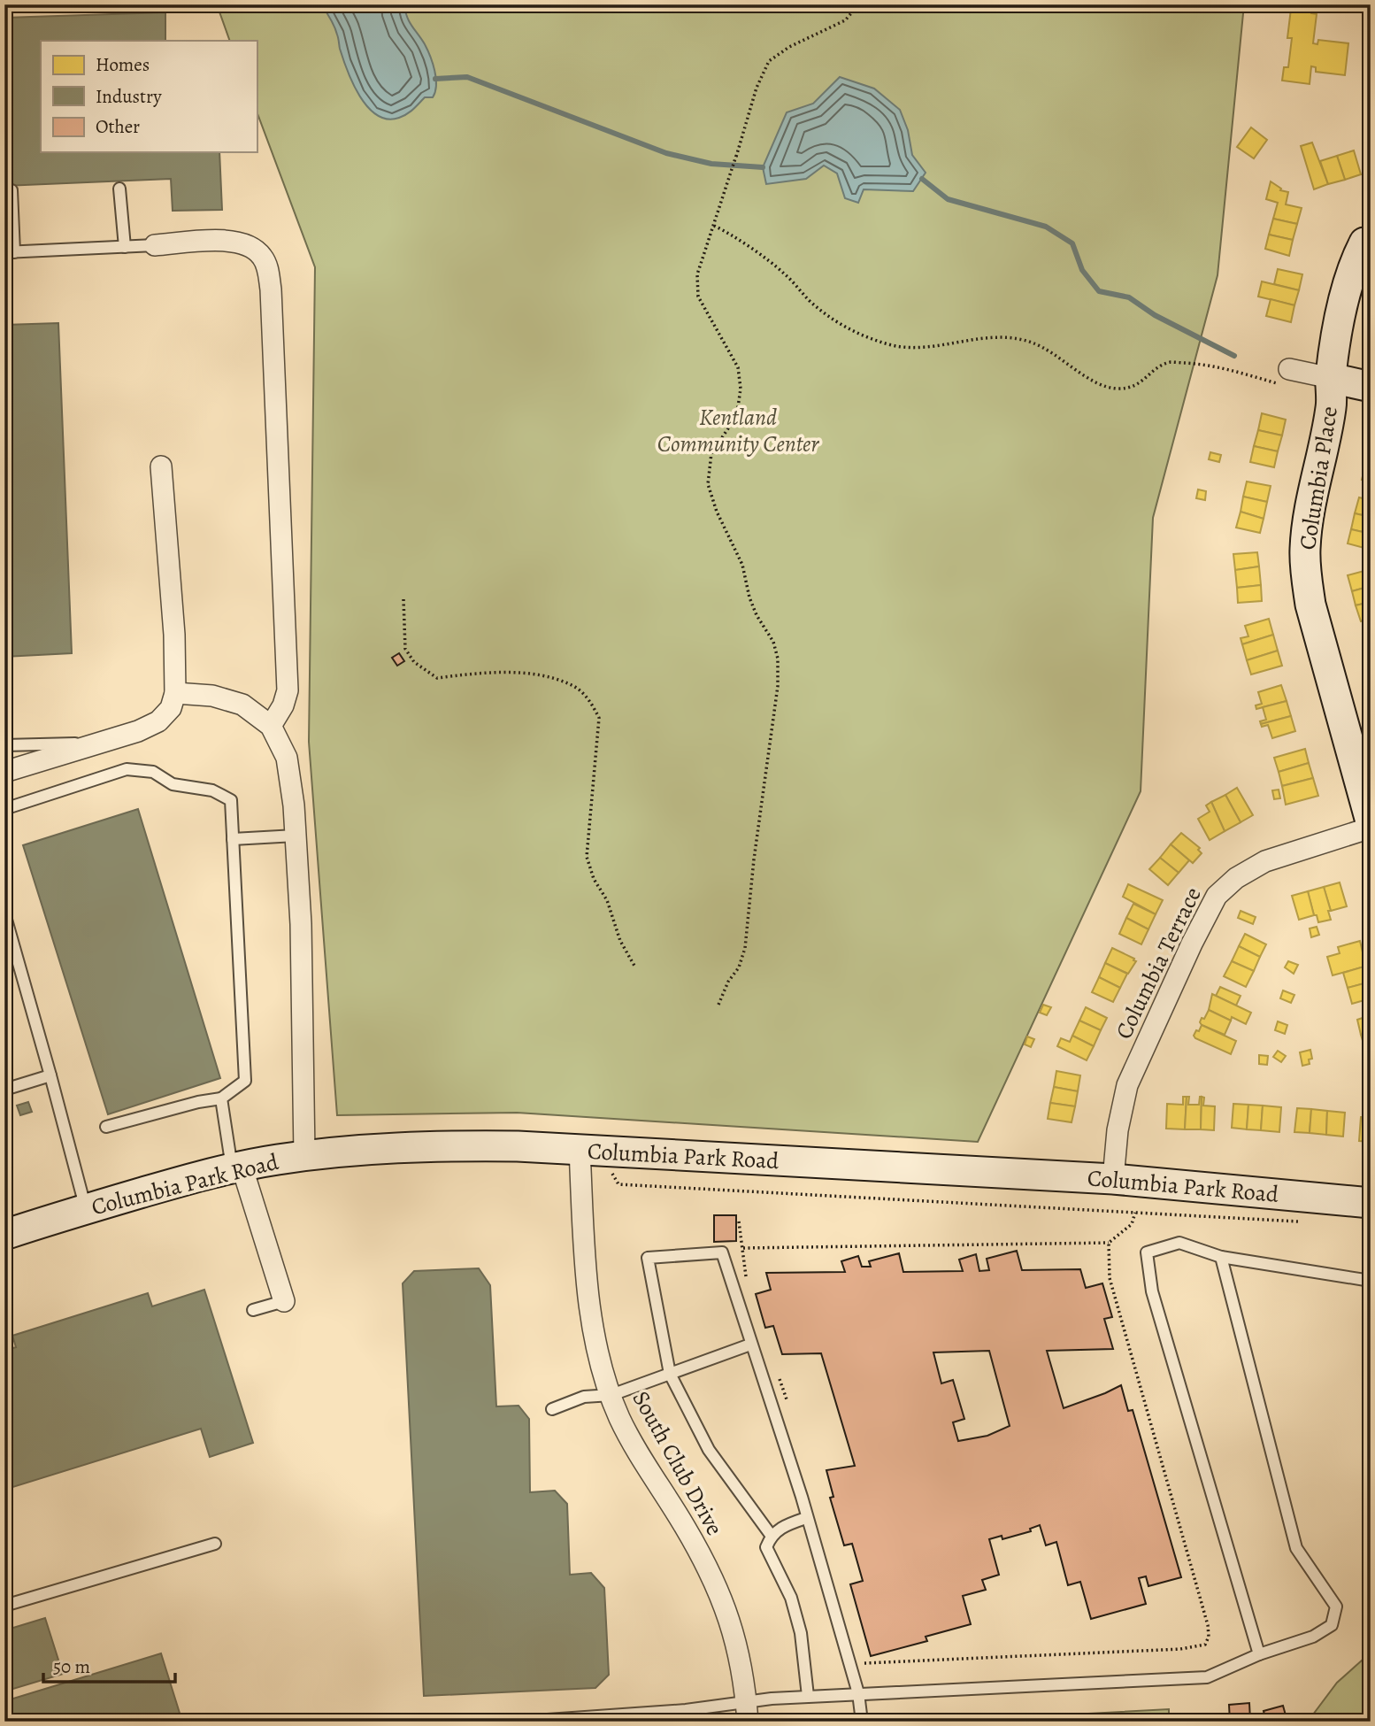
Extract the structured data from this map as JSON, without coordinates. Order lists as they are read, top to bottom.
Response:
{
  "streets": {
    "street": [
      "Columbia Place",
      "Columbia Terrace",
      "Columbia Park Road",
      "South Club Drive"
    ]
  },
  "crossings": [
    ["Columbia Terrace", "Columbia Park Road"],
    ["Columbia Park Road", "South Club Drive"]
  ],
  "parks": ["Kentland Community Center"],
  "legend": ["Homes", "Industry", "Other"],
  "scale_bar": "50 m"
}
